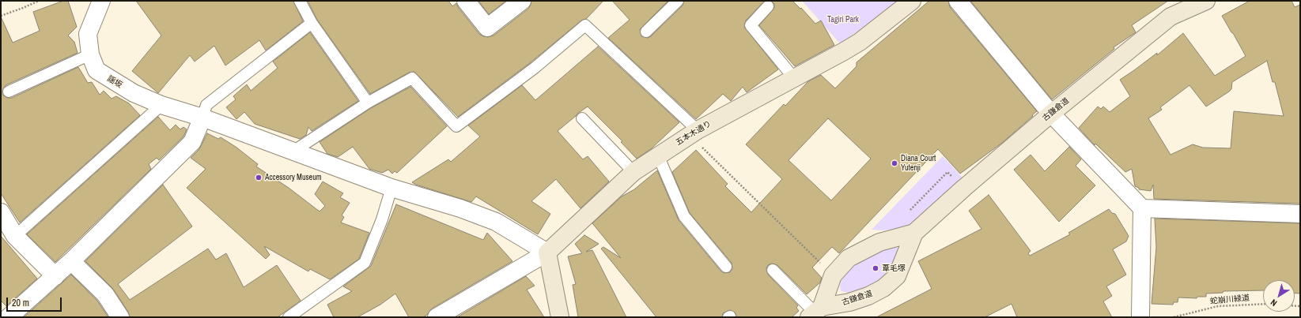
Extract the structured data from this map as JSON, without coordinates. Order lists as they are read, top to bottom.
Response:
{
  "streets": {
    "street": ["謡坂", "古鎌倉道", "五本木通り"],
    "path": ["蛇崩川緑道"]
  },
  "crossings": [
    ["謡坂", "五本木通り"]
  ],
  "parks": ["Tagiri Park"],
  "places": ["Diana Court Yutenji", "Accessory Museum", "葦毛塚"],
  "scale_bar": "20 m",
  "north": "bottom left"
}
